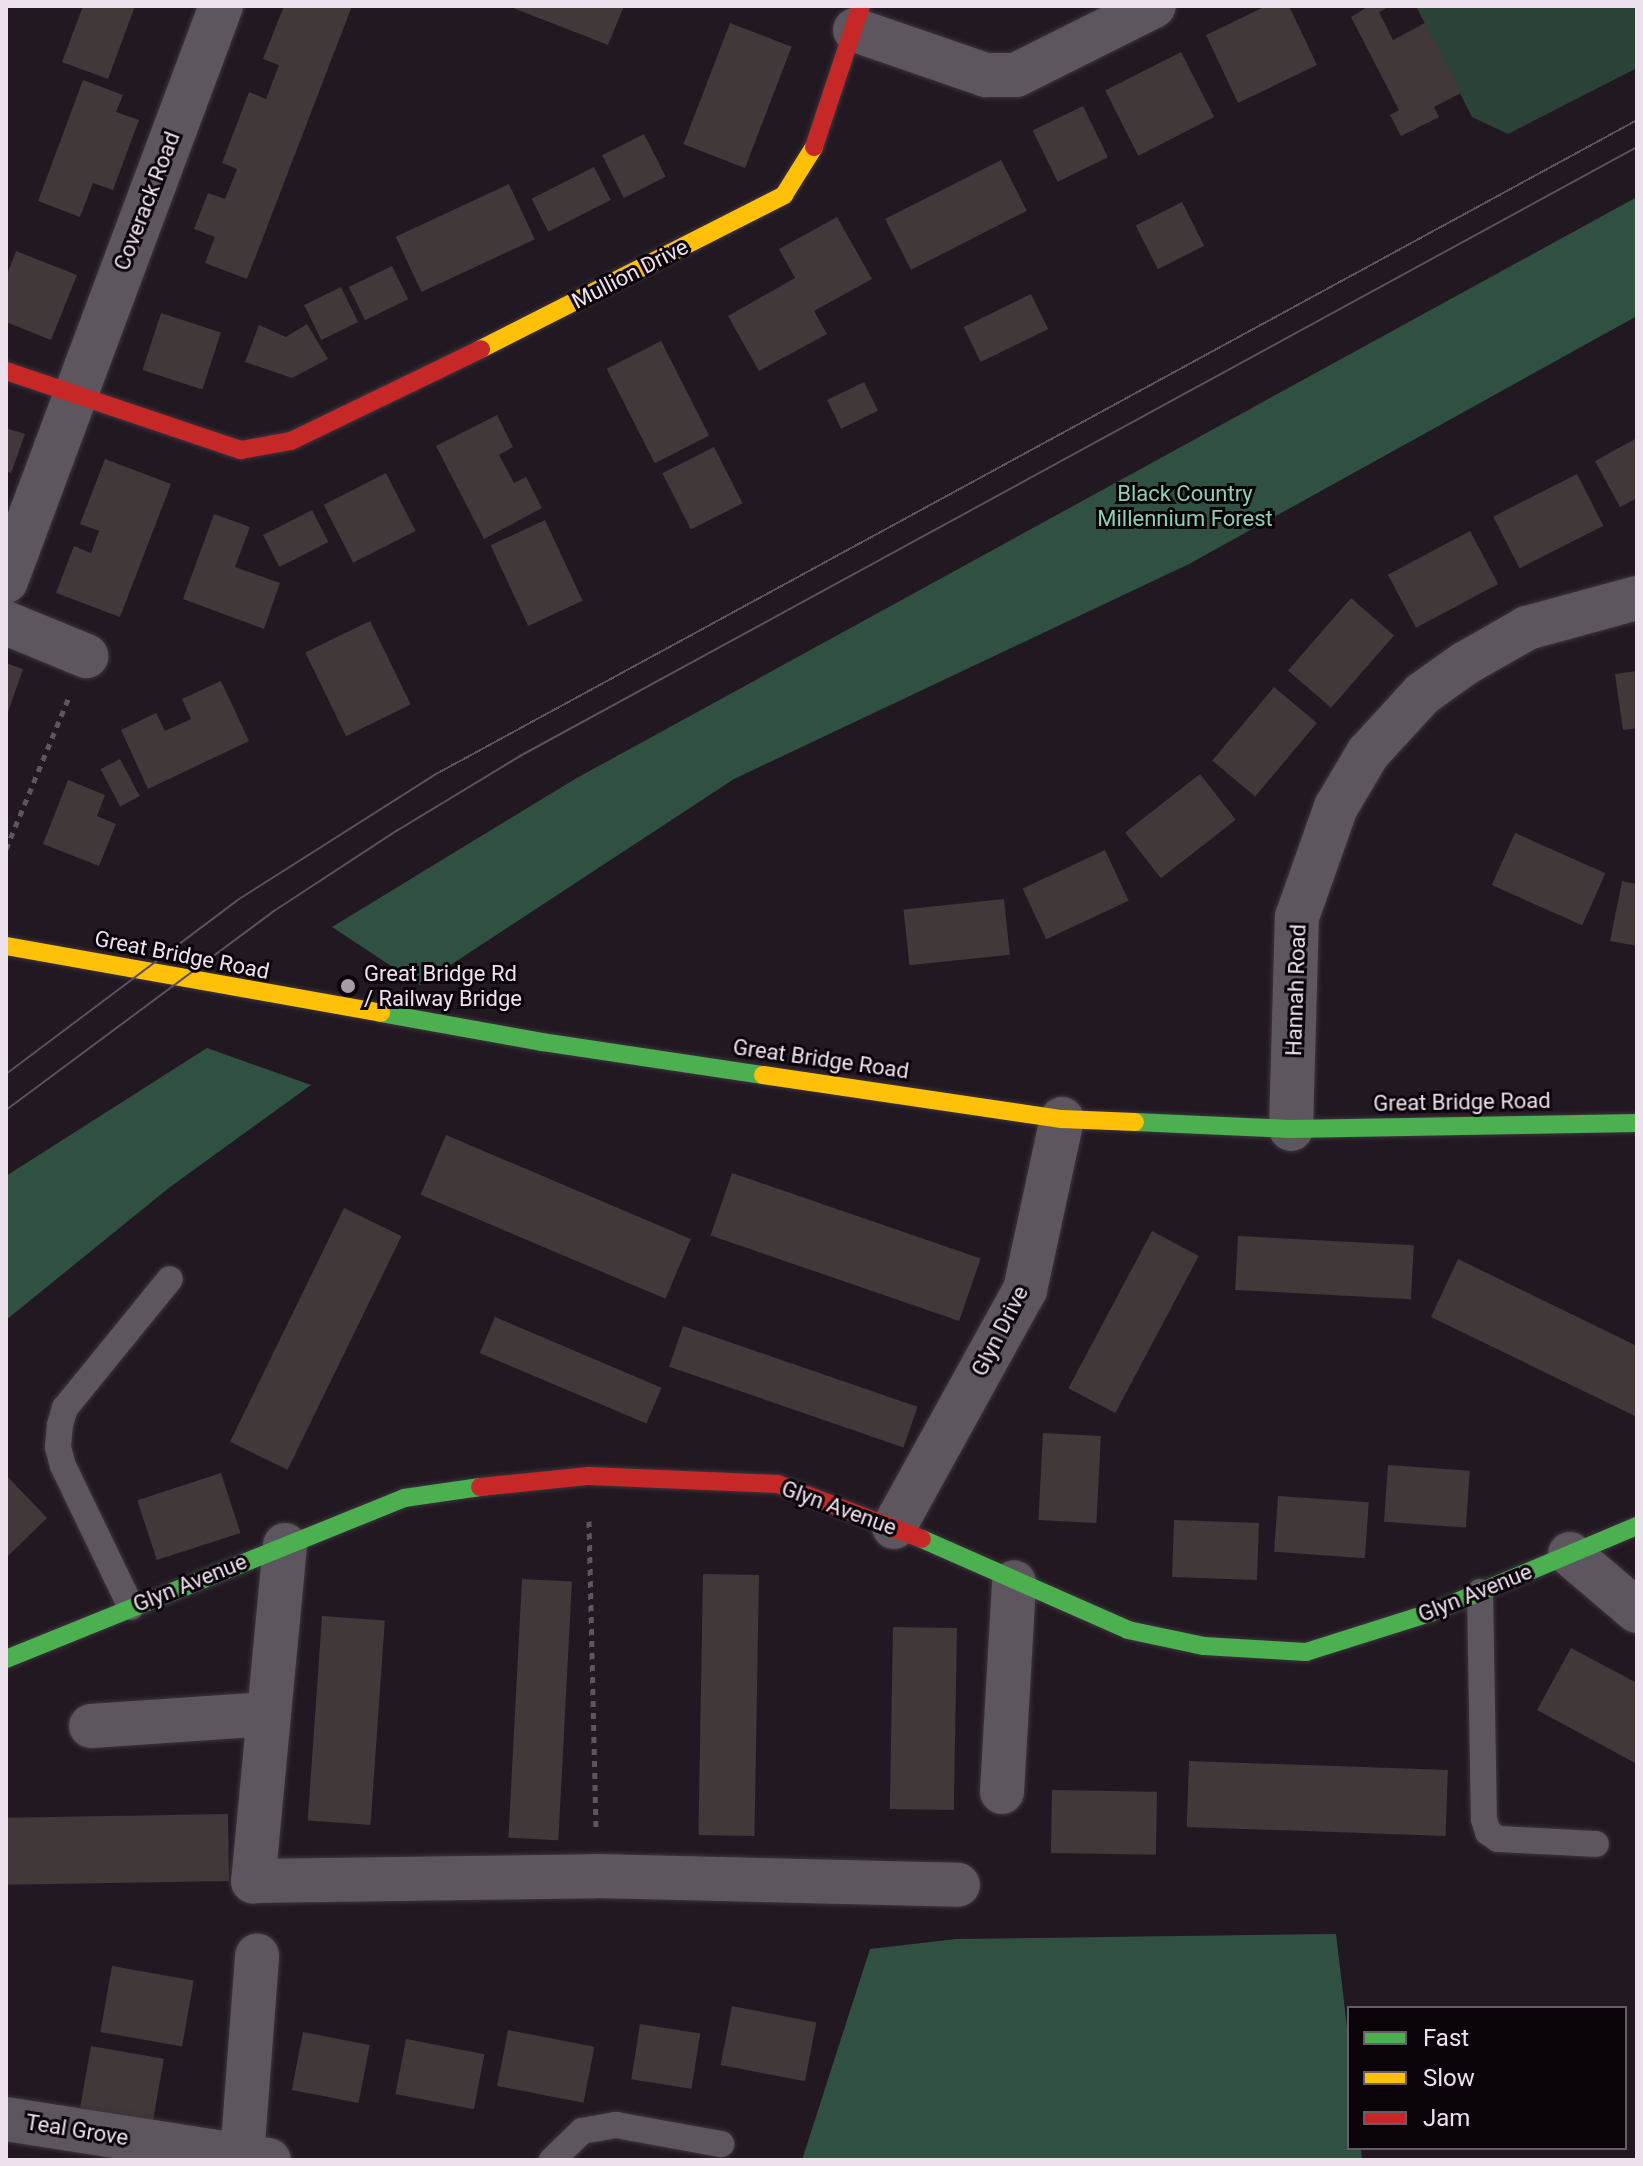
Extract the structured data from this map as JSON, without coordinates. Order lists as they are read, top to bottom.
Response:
{
  "streets": {
    "street": [
      "Coverack Road",
      "Mullion Drive",
      "Great Bridge Road",
      "Hannah Road",
      "Glyn Drive",
      "Glyn Avenue",
      "Teal Grove"
    ]
  },
  "crossings": [
    ["Coverack Road", "Mullion Drive"],
    ["Great Bridge Road", "Hannah Road"],
    ["Great Bridge Road", "Glyn Drive"],
    ["Glyn Drive", "Glyn Avenue"]
  ],
  "parks": ["Black Country Millennium Forest"],
  "places": ["Great Bridge Rd / Railway Bridge"],
  "legend": ["Fast", "Slow", "Jam"]
}
